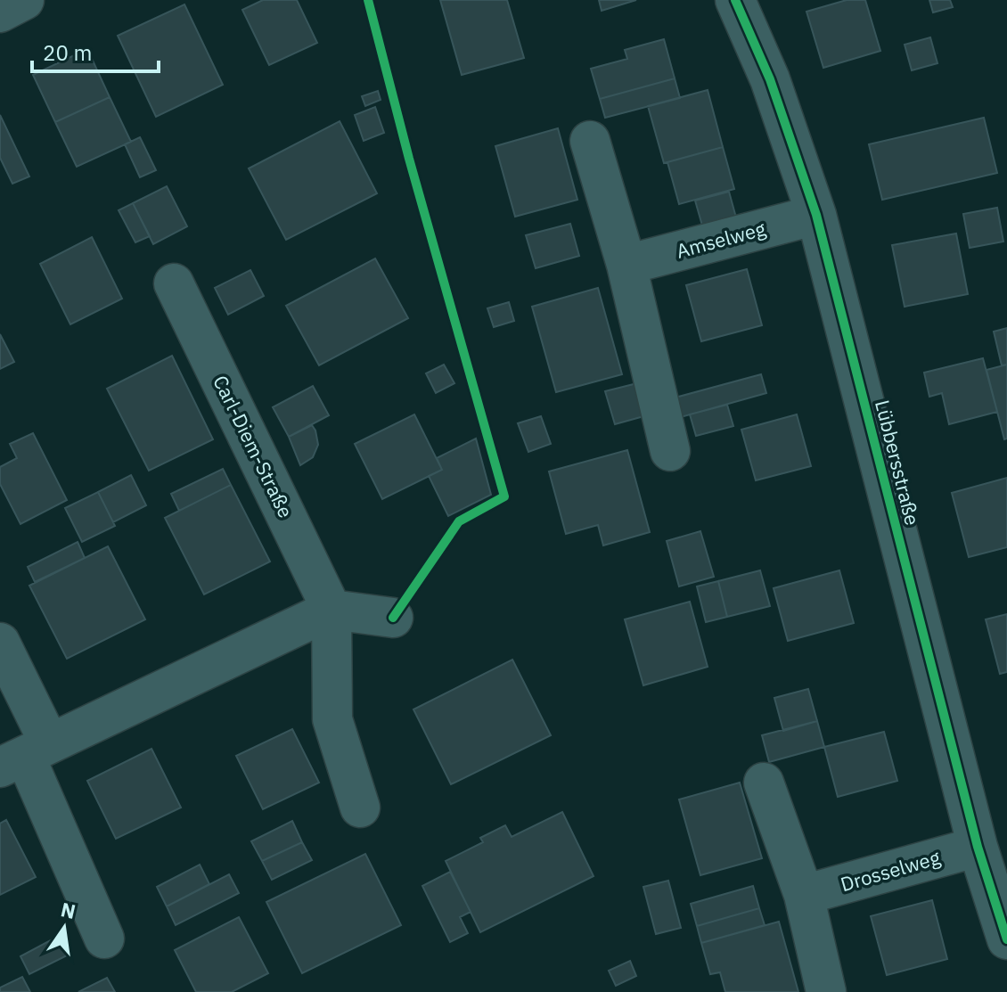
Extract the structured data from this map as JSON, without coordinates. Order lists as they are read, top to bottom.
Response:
{
  "streets": {
    "street": [
      "Amselweg",
      "Carl-Diem-Straße",
      "Lübbersstraße",
      "Drosselweg"
    ]
  },
  "crossings": [
    ["Amselweg", "Lübbersstraße"],
    ["Lübbersstraße", "Drosselweg"]
  ],
  "scale_bar": "20 m",
  "north": "top"
}
